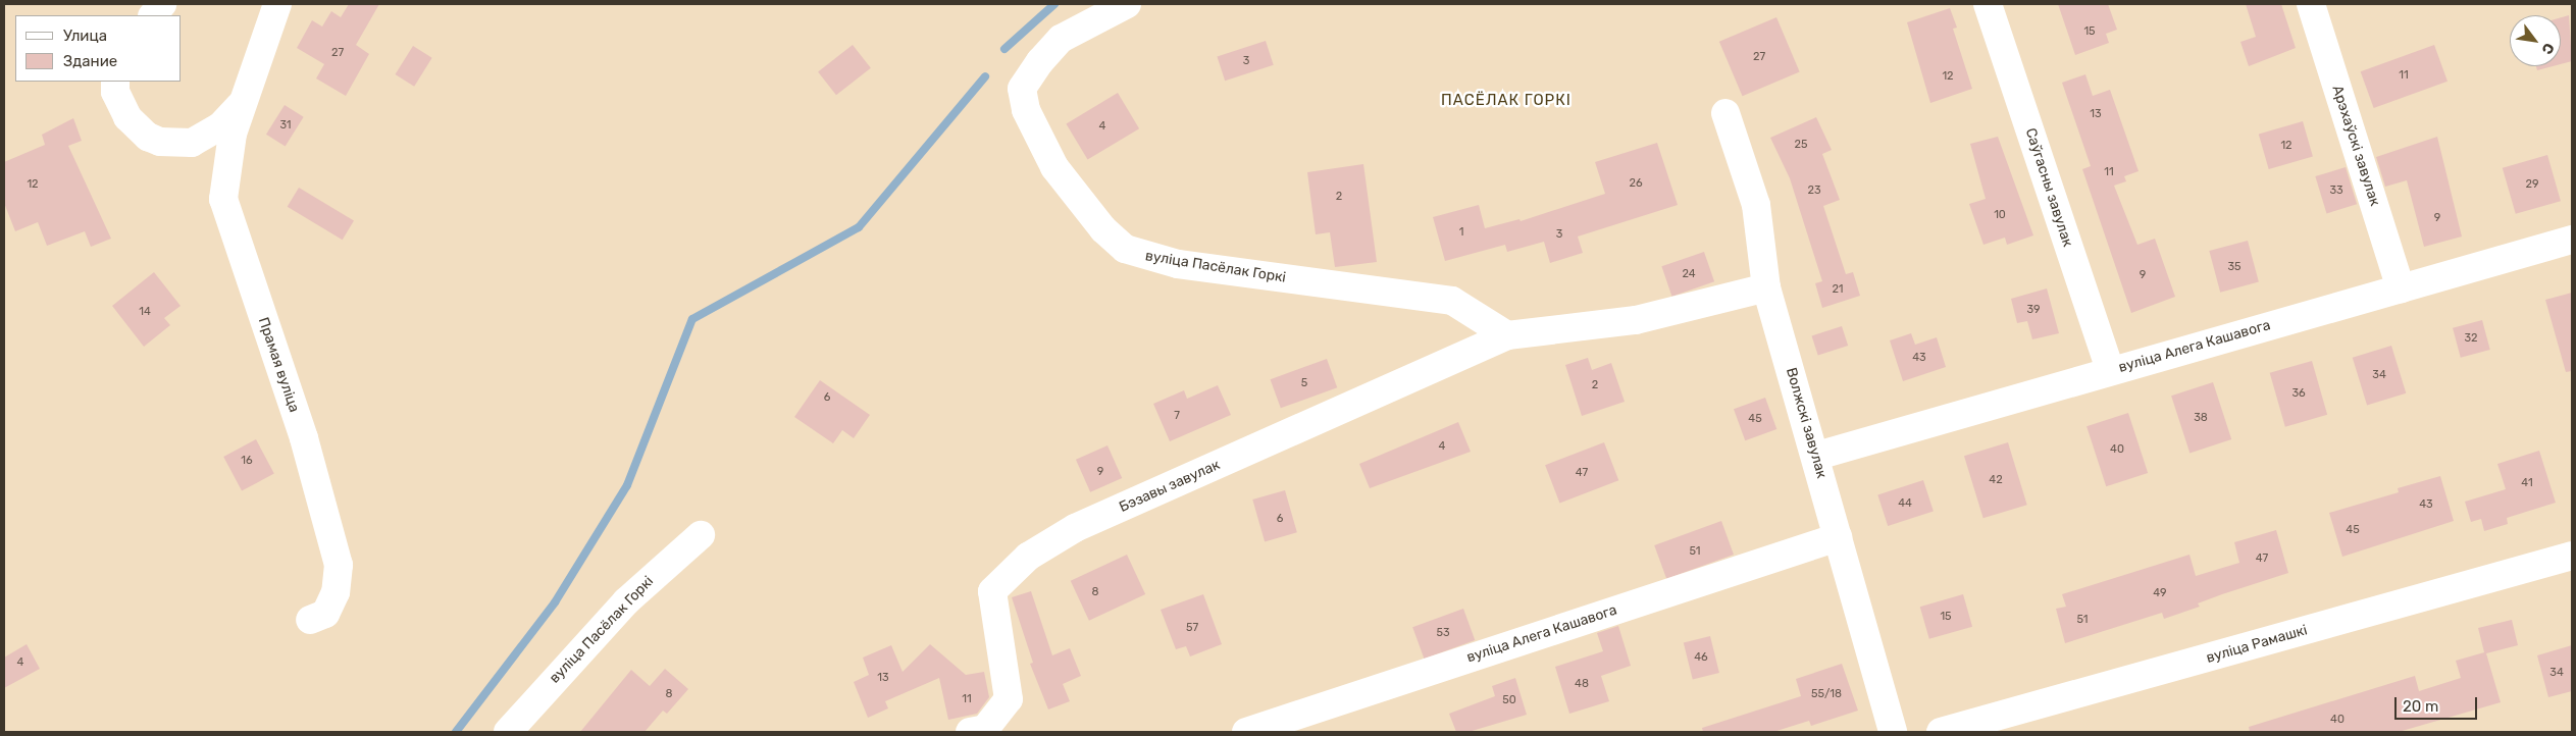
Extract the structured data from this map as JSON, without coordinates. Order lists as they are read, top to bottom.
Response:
{
  "streets": {
    "street": [
      "Арэхаўскі завулак",
      "Саўгасны завулак",
      "вуліца Пасёлак Горкі",
      "вуліца Алега Кашавога",
      "Прамая вуліца",
      "Волжскі завулак",
      "Бэзавы завулак",
      "вуліца Рамашкі"
    ]
  },
  "crossings": [
    ["Арэхаўскі завулак", "вуліца Алега Кашавога"],
    ["Саўгасны завулак", "вуліца Алега Кашавога"],
    ["вуліца Пасёлак Горкі", "Бэзавы завулак"],
    ["вуліца Алега Кашавога", "Волжскі завулак"]
  ],
  "districts": ["ПАСЁЛАК ГОРКІ"],
  "house_numbers": [
    "15",
    "27",
    "27",
    "3",
    "11",
    "12",
    "13",
    "31",
    "4",
    "25",
    "12",
    "11",
    "26",
    "12",
    "29",
    "23",
    "33",
    "2",
    "10",
    "9",
    "1",
    "3",
    "35",
    "24",
    "9",
    "21",
    "39",
    "14",
    "32",
    "43",
    "34",
    "5",
    "2",
    "36",
    "6",
    "7",
    "38",
    "45",
    "4",
    "40",
    "16",
    "9",
    "47",
    "42",
    "41",
    "44",
    "43",
    "6",
    "45",
    "51",
    "47",
    "8",
    "49",
    "15",
    "51",
    "57",
    "53",
    "46",
    "4",
    "34",
    "13",
    "48",
    "8",
    "55/18",
    "11",
    "50",
    "40"
  ],
  "legend": ["Улица", "Здание"],
  "scale_bar": "20 m",
  "north": "bottom right"
}
